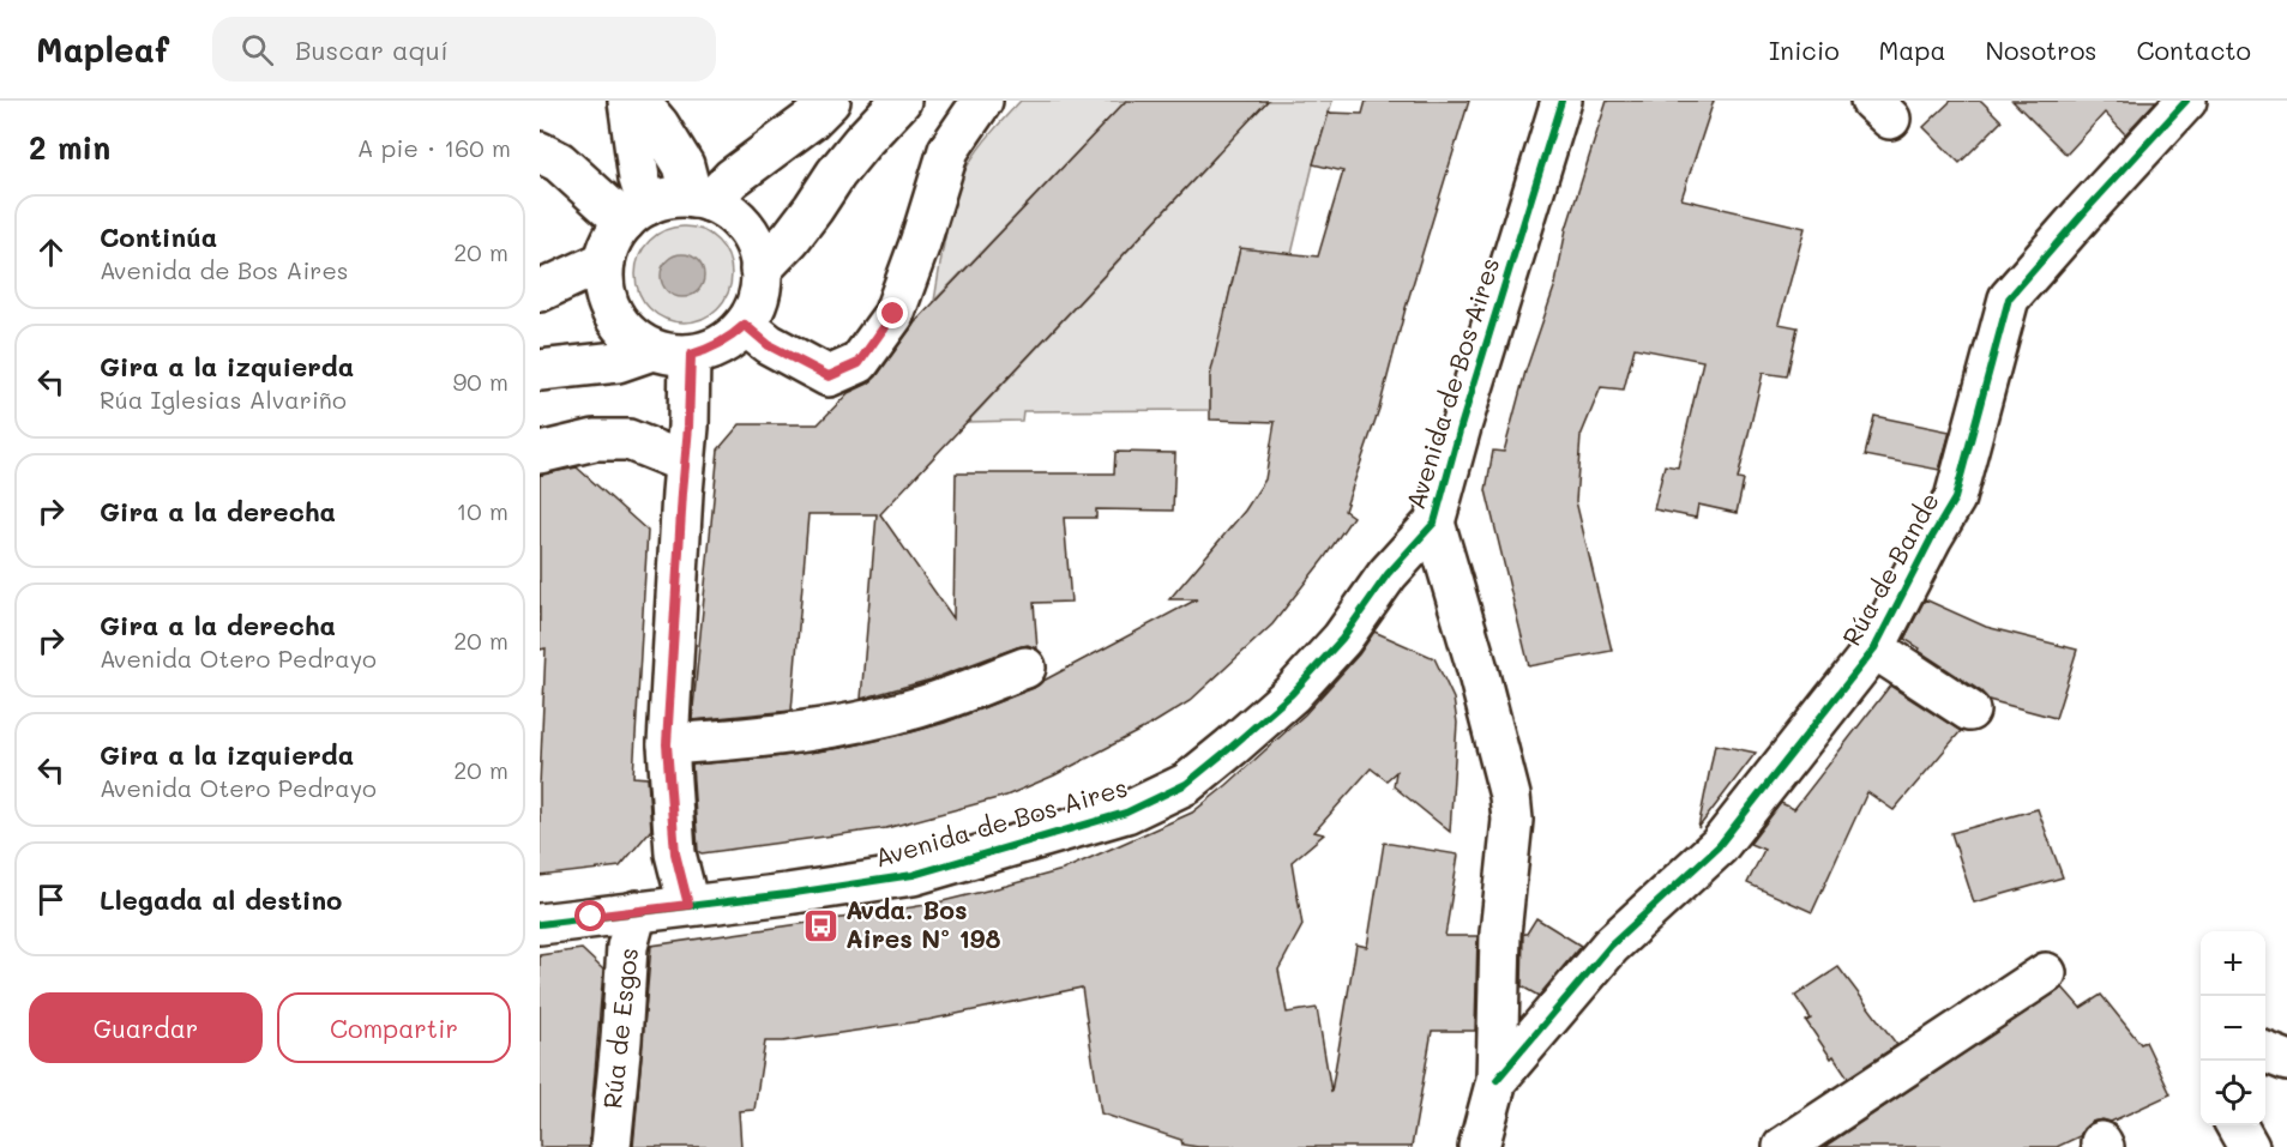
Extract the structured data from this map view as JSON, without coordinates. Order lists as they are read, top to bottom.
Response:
{
  "streets": {
    "street": ["Avenida de Bos Aires", "Rúa de Bande", "Rúa de Esgos"]
  },
  "crossings": [
    ["Avenida de Bos Aires", "Rúa de Esgos"]
  ],
  "places": {
    "bus stop": ["Avda. Bos Aires Nº 198"]
  },
  "page": {
    "header": "Mapleaf",
    "search": "Buscar aquí",
    "nav": [
      "Inicio",
      "Mapa",
      "Nosotros",
      "Contacto"
    ],
    "heading": ["2 min", "A pie · 160 m"],
    "list": [
      ["Continúa", "Avenida de Bos Aires", "20 m"],
      ["Gira a la izquierda", "Rúa Iglesias Alvariño", "90 m"],
      ["Gira a la derecha", "10 m"],
      ["Gira a la derecha", "Avenida Otero Pedrayo", "20 m"],
      ["Gira a la izquierda", "Avenida Otero Pedrayo", "20 m"],
      "Llegada al destino"
    ],
    "map_buttons": ["+", "−"],
    "buttons": ["Guardar", "Compartir"]
  }
}
